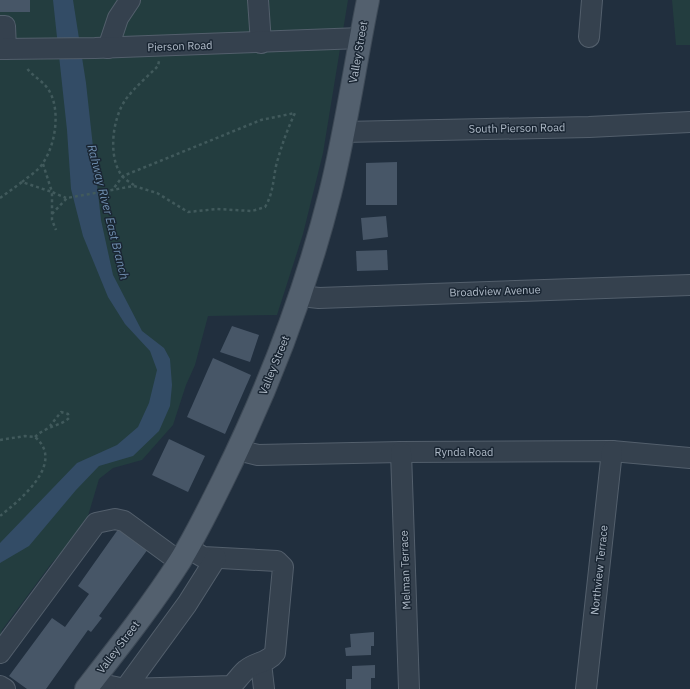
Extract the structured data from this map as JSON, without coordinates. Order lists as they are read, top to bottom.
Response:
{
  "streets": {
    "main road": ["Valley Street"],
    "street": [
      "Pierson Road",
      "South Pierson Road",
      "Broadview Avenue",
      "Rynda Road",
      "Melman Terrace",
      "Northview Terrace"
    ]
  },
  "crossings": [
    ["Pierson Road", "Valley Street"],
    ["Valley Street", "South Pierson Road"],
    ["Valley Street", "Broadview Avenue"],
    ["Valley Street", "Rynda Road"],
    ["Rynda Road", "Melman Terrace"],
    ["Rynda Road", "Northview Terrace"]
  ],
  "water": ["Rahway River East Branch"]
}
